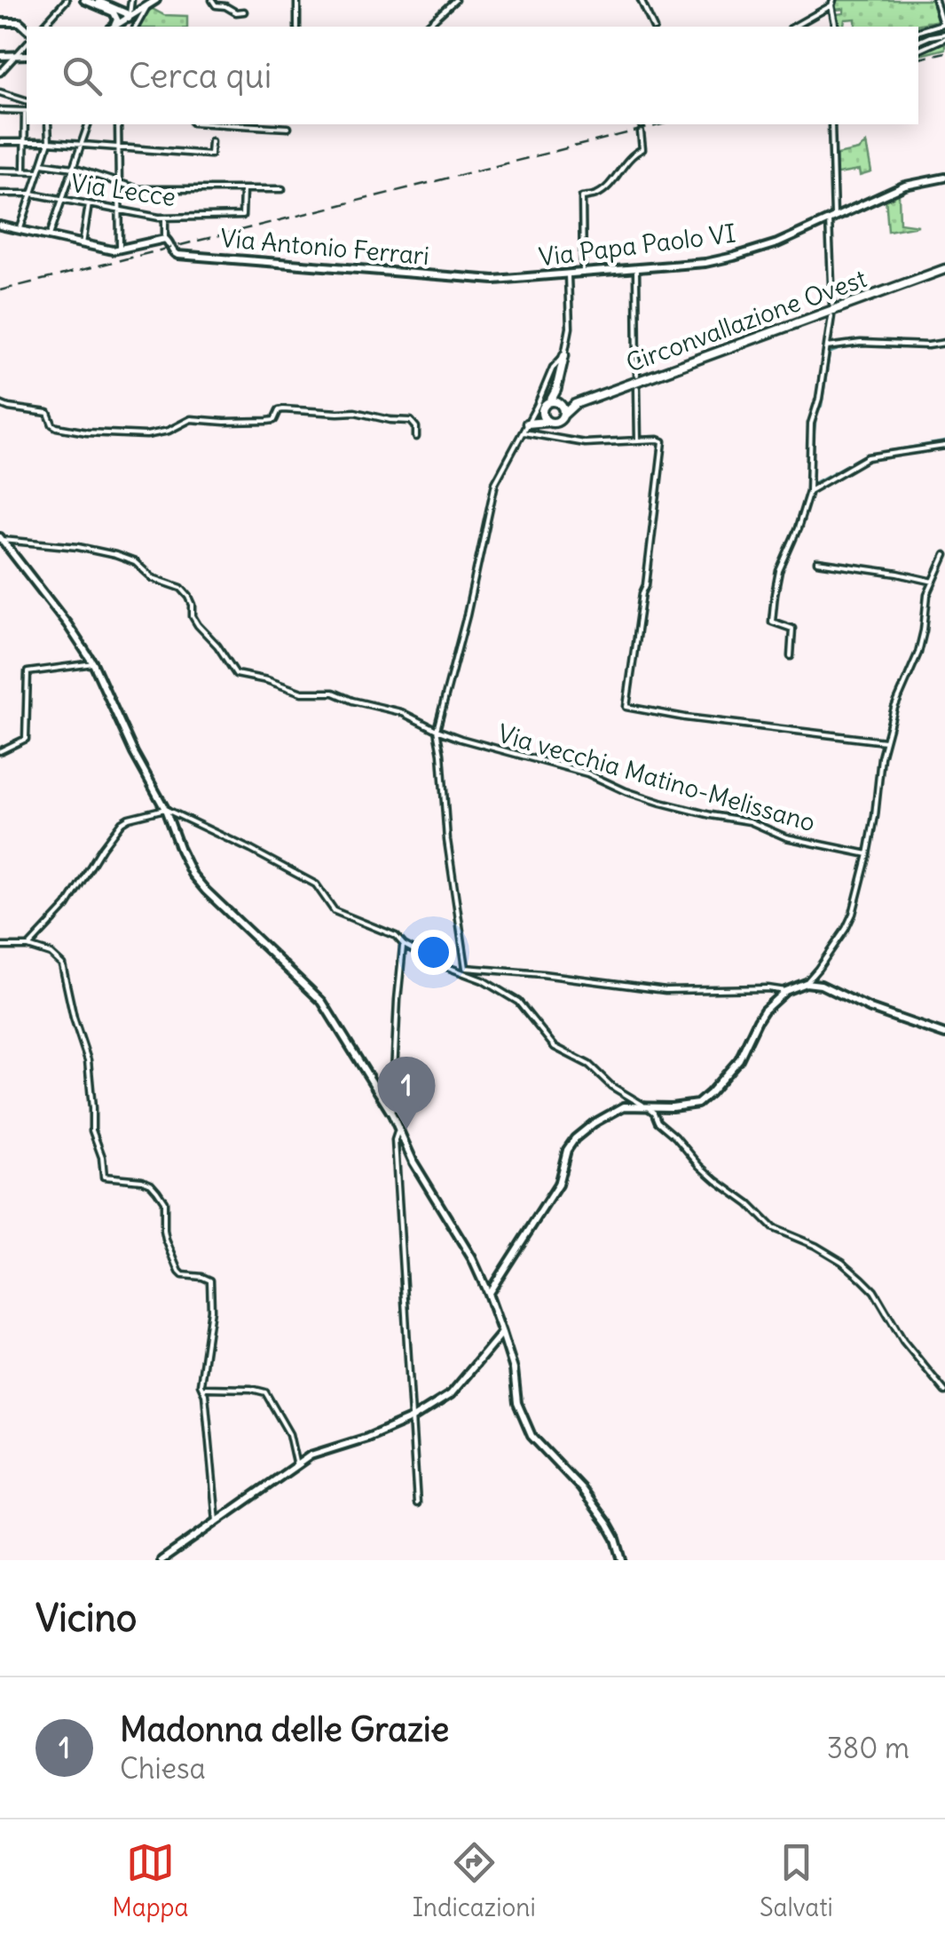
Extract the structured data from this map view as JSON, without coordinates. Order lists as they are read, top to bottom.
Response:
{
  "streets": {
    "main road": ["Circonvallazione Ovest"],
    "street": [
      "Via Lecce",
      "Via Papa Paolo VI",
      "Via Antonio Ferrari",
      "Via vecchia Matino-Melissano"
    ]
  },
  "crossings": [
    ["Via Papa Paolo VI", "Via Antonio Ferrari"]
  ],
  "page": {
    "search": "Cerca qui",
    "pins": "1",
    "heading": "Vicino",
    "list": [
      {
        "mark": "1",
        "name": "Madonna delle Grazie",
        "note": "Chiesa",
        "value": "380 m"
      }
    ],
    "nav": ["Mappa", "Indicazioni", "Salvati"]
  }
}
